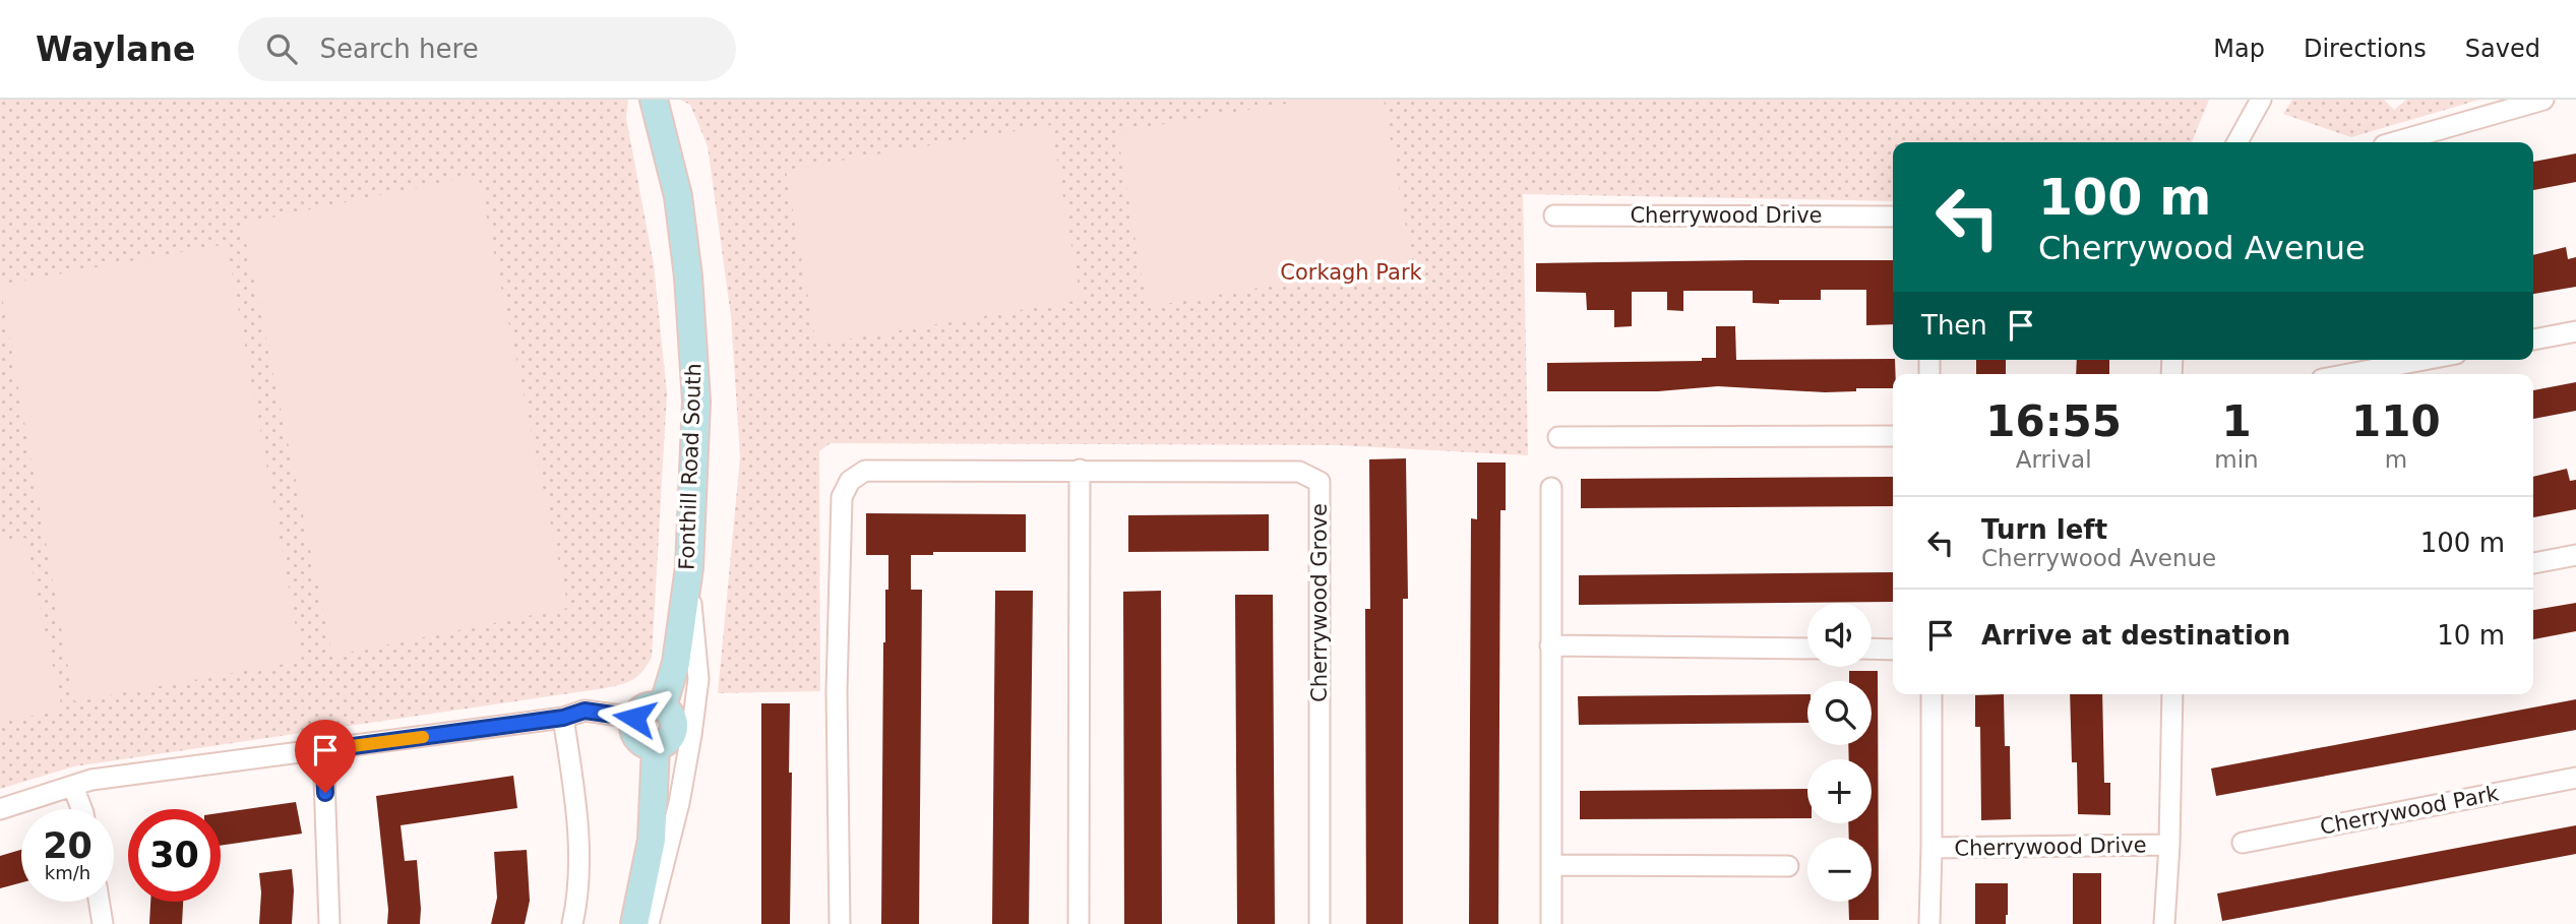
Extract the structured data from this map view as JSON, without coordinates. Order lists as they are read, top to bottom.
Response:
{
  "streets": {
    "main road": ["Fonthill Road South"],
    "street": ["Cherrywood Drive", "Cherrywood Grove", "Cherrywood Park"]
  },
  "parks": ["Corkagh Park"],
  "page": {
    "header": "Waylane",
    "search": "Search here",
    "nav": ["Map", "Directions", "Saved"],
    "turn": ["100 m", "Cherrywood Avenue"],
    "then": "Then",
    "eta": [
      "16:55",
      "Arrival",
      "1",
      "min",
      "110",
      "m"
    ],
    "list": [
      {
        "name": "Turn left",
        "note": "Cherrywood Avenue",
        "value": "100 m"
      },
      {
        "name": "Arrive at destination",
        "value": "10 m"
      }
    ],
    "map_buttons": ["+", "−"],
    "speed": "20 km/h",
    "limit": "30"
  }
}
